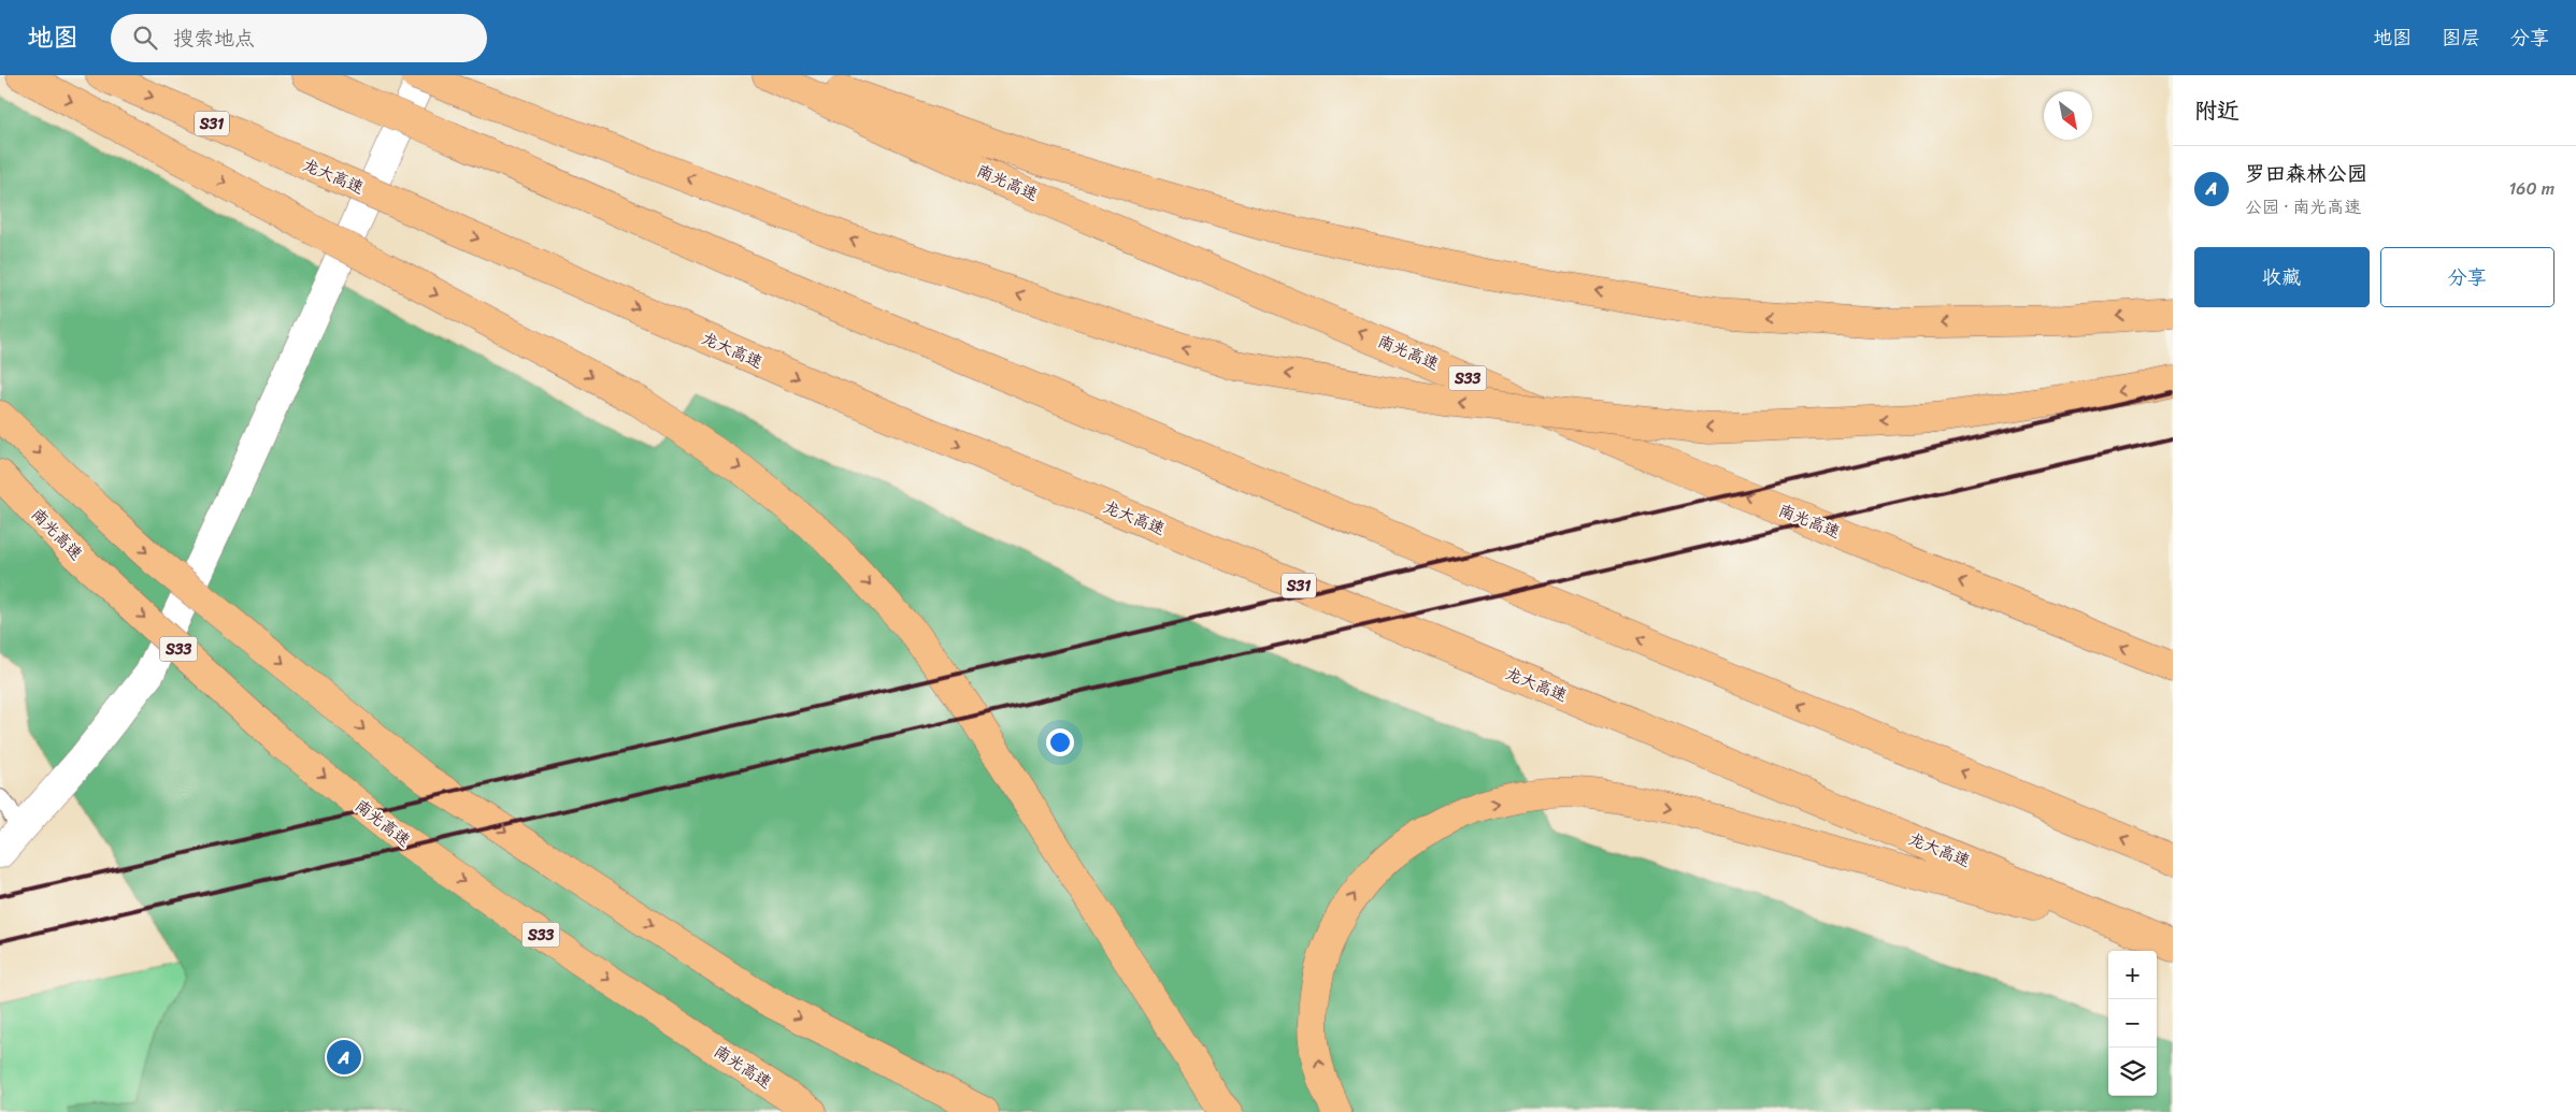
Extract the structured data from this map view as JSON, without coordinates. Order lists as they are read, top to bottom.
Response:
{
  "streets": {
    "highway": [
      "S31",
      "龙大高速",
      "南光高速",
      "S33"
    ]
  },
  "north": "bottom right",
  "page": {
    "header": "地图",
    "search": "搜索地点",
    "nav": ["地图", "图层", "分享"],
    "heading": "附近",
    "list": [
      {
        "mark": "A",
        "name": "罗田森林公园",
        "note": "公园 · 南光高速",
        "value": "160 m"
      }
    ],
    "buttons": ["收藏", "分享"],
    "map_buttons": ["+", "−"],
    "pins": "A"
  }
}
